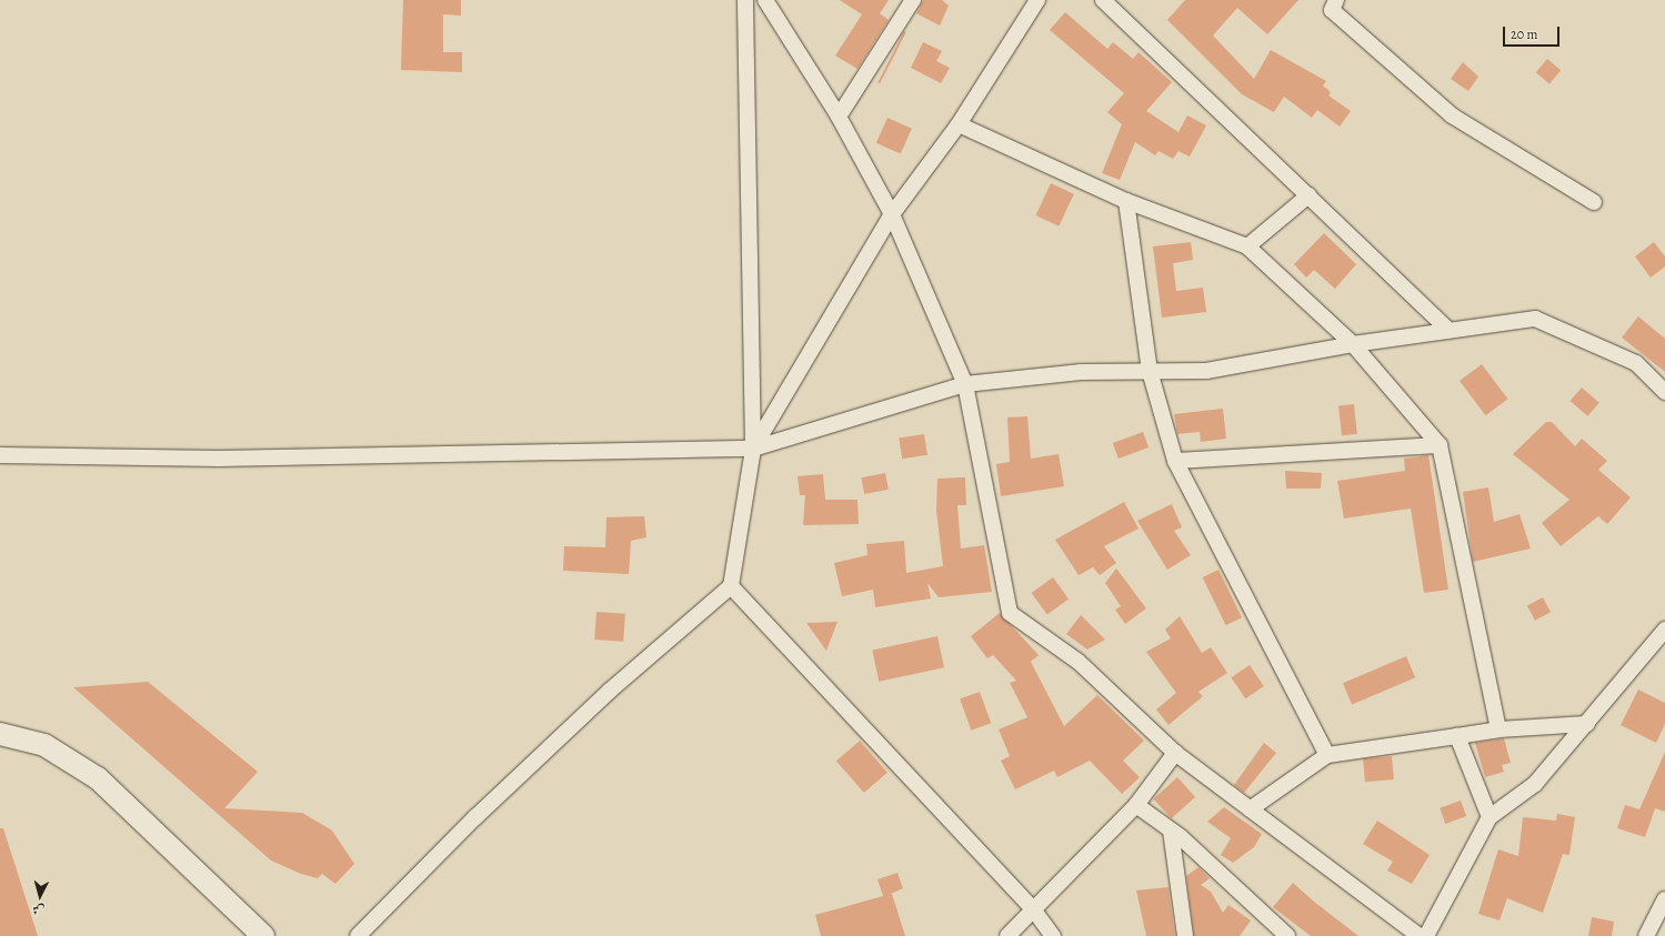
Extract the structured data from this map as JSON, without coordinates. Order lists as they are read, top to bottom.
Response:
{
  "scale_bar": "20 m",
  "north": "bottom"
}
